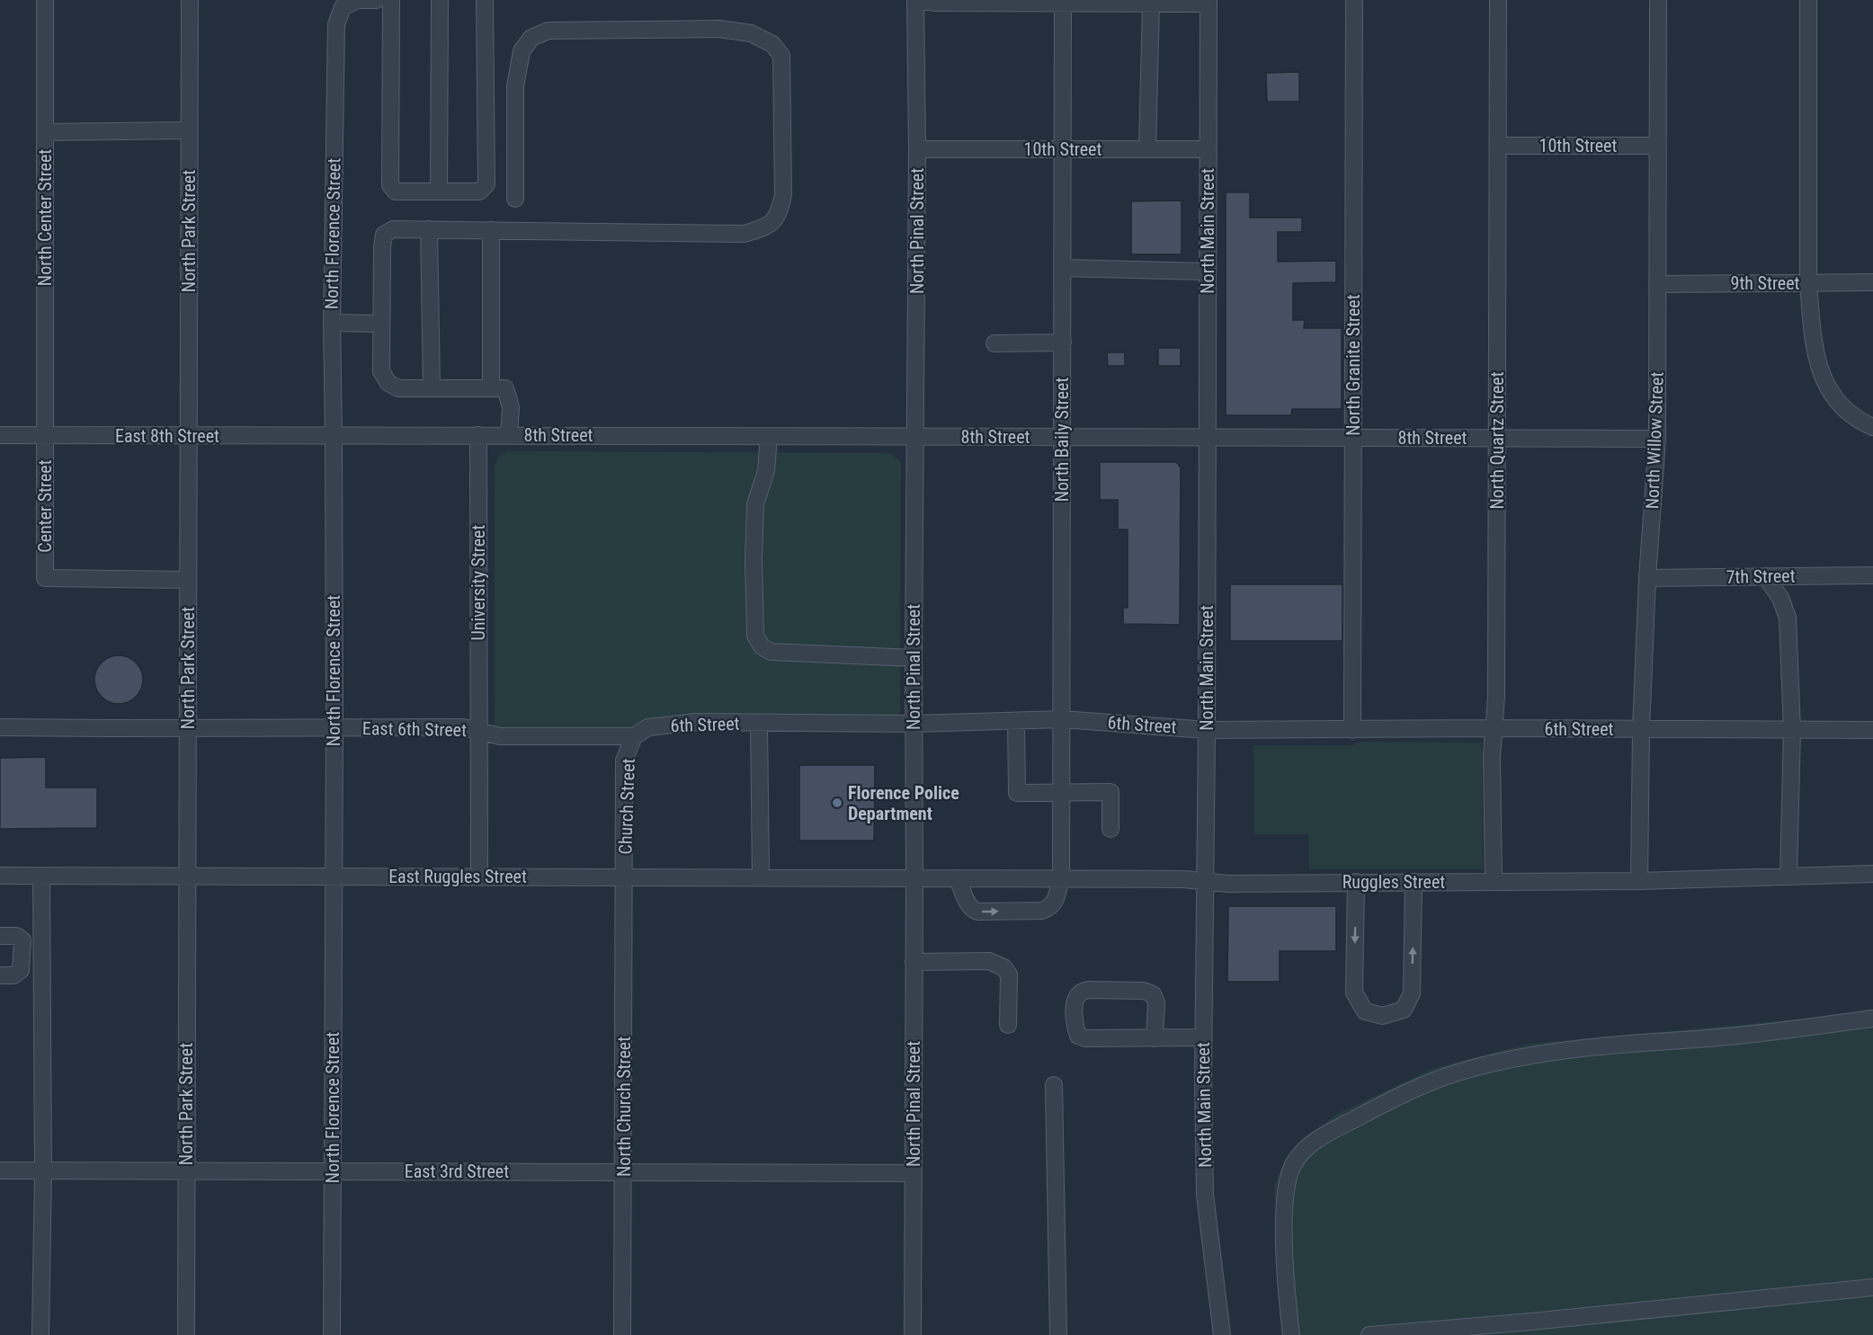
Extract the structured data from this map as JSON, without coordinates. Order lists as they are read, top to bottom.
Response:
{
  "streets": {
    "street": [
      "10th Street",
      "North Center Street",
      "North Park Street",
      "North Pinal Street",
      "North Main Street",
      "North Florence Street",
      "9th Street",
      "North Granite Street",
      "8th Street",
      "East 8th Street",
      "North Baily Street",
      "North Quartz Street",
      "North Willow Street",
      "Center Street",
      "7th Street",
      "University Street",
      "6th Street",
      "East 6th Street",
      "Church Street",
      "East Ruggles Street",
      "Ruggles Street",
      "North Church Street",
      "East 3rd Street"
    ]
  },
  "crossings": [
    ["10th Street", "North Pinal Street"],
    ["10th Street", "North Main Street"],
    ["10th Street", "North Baily Street"],
    ["10th Street", "North Quartz Street"],
    ["10th Street", "North Willow Street"],
    ["North Center Street", "East 8th Street"],
    ["North Center Street", "Center Street"],
    ["North Park Street", "East 8th Street"],
    ["North Park Street", "Center Street"],
    ["North Park Street", "East 6th Street"],
    ["North Park Street", "East Ruggles Street"],
    ["North Park Street", "East 3rd Street"],
    ["North Pinal Street", "8th Street"],
    ["North Pinal Street", "6th Street"],
    ["North Pinal Street", "East Ruggles Street"],
    ["North Pinal Street", "Ruggles Street"],
    ["North Pinal Street", "East 3rd Street"],
    ["North Main Street", "8th Street"],
    ["North Main Street", "6th Street"],
    ["North Main Street", "Ruggles Street"],
    ["North Florence Street", "8th Street"],
    ["North Florence Street", "East 8th Street"],
    ["North Florence Street", "East 6th Street"],
    ["North Florence Street", "East Ruggles Street"],
    ["North Florence Street", "East 3rd Street"],
    ["9th Street", "North Willow Street"],
    ["North Granite Street", "8th Street"],
    ["North Granite Street", "6th Street"],
    ["8th Street", "East 8th Street"],
    ["8th Street", "North Baily Street"],
    ["8th Street", "North Quartz Street"],
    ["8th Street", "North Willow Street"],
    ["8th Street", "University Street"],
    ["East 8th Street", "Center Street"],
    ["North Baily Street", "6th Street"],
    ["North Baily Street", "Ruggles Street"],
    ["North Quartz Street", "6th Street"],
    ["North Quartz Street", "Ruggles Street"],
    ["North Willow Street", "7th Street"],
    ["North Willow Street", "6th Street"],
    ["North Willow Street", "Ruggles Street"],
    ["University Street", "6th Street"],
    ["University Street", "East 6th Street"],
    ["University Street", "East Ruggles Street"],
    ["6th Street", "East 6th Street"],
    ["6th Street", "Church Street"],
    ["Church Street", "East Ruggles Street"],
    ["Church Street", "North Church Street"],
    ["East Ruggles Street", "Ruggles Street"],
    ["East Ruggles Street", "North Church Street"],
    ["North Church Street", "East 3rd Street"]
  ],
  "places": ["Florence Police Department"]
}
